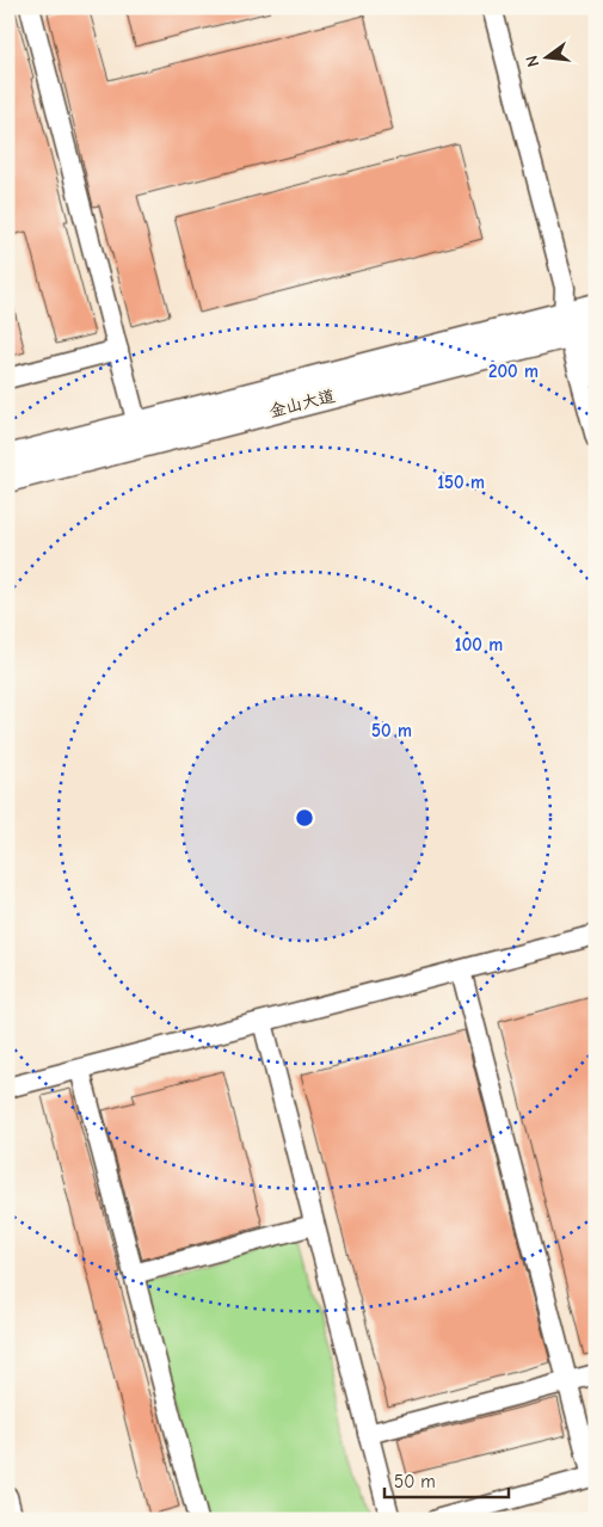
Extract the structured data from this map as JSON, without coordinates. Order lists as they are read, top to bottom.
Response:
{
  "streets": {
    "street": ["金山大道"]
  },
  "scale_bar": "50 m",
  "north": "left",
  "rings": [
    "200 m",
    "150 m",
    "100 m",
    "50 m"
  ]
}
